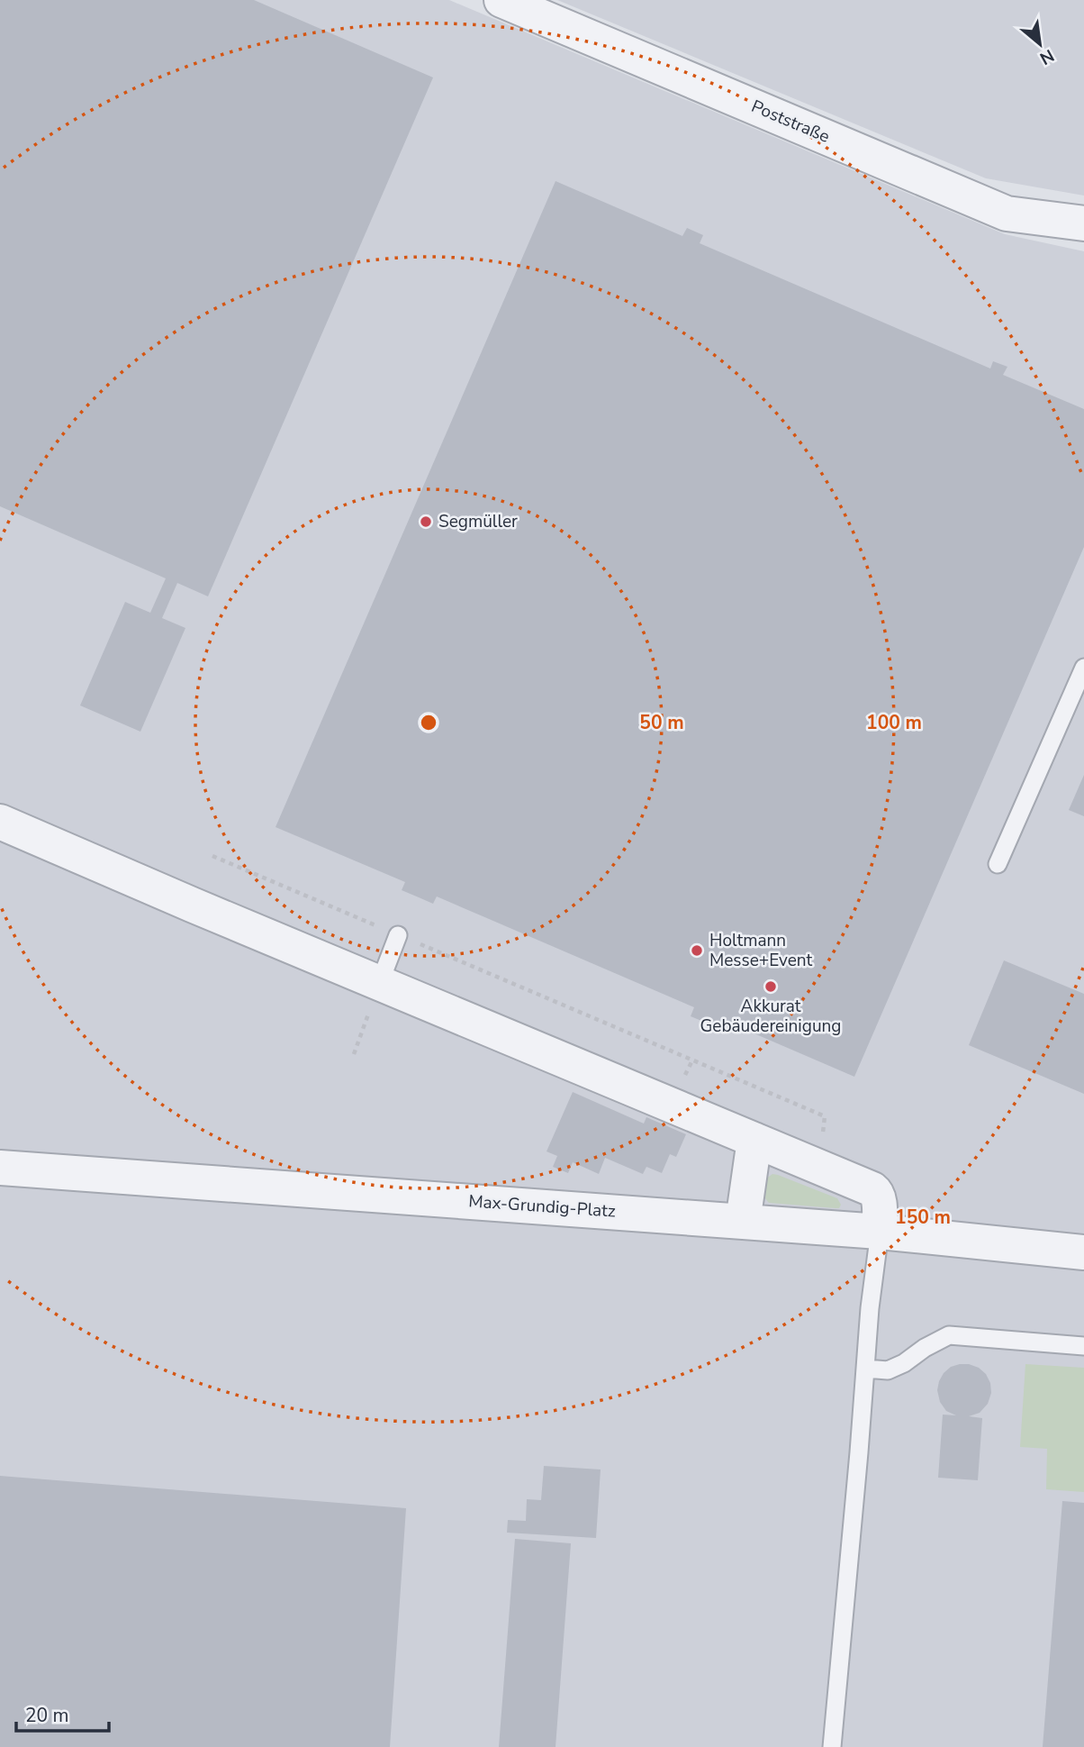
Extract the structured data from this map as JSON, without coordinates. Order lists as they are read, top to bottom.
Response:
{
  "streets": {
    "street": ["Poststraße", "Max-Grundig-Platz"]
  },
  "places": ["Segmüller", "Holtmann Messe+Event", "Akkurat Gebäudereinigung"],
  "scale_bar": "20 m",
  "north": "bottom right",
  "rings": ["50 m", "100 m", "150 m"]
}
